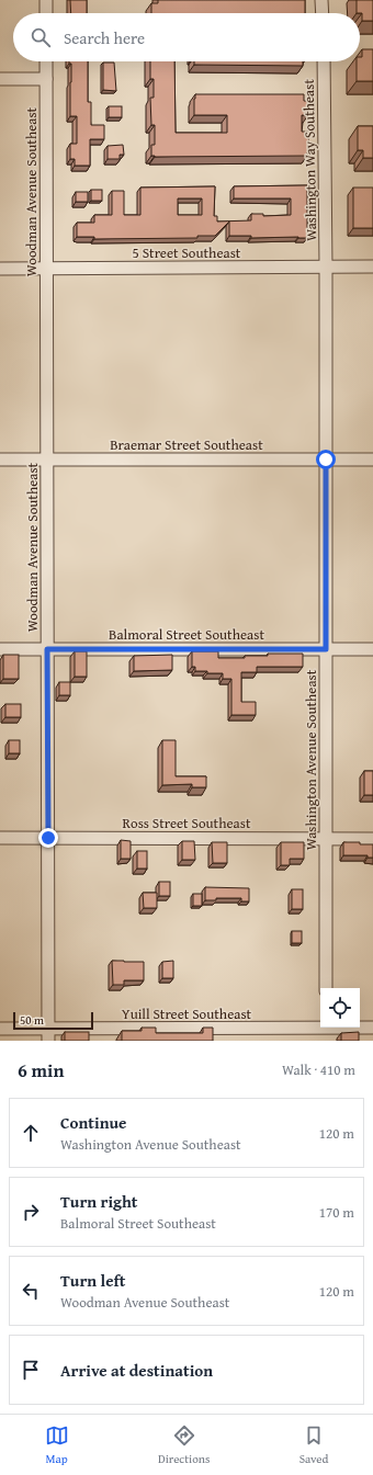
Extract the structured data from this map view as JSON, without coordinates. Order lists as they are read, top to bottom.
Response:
{
  "streets": {
    "street": [
      "Washington Way Southeast",
      "Woodman Avenue Southeast",
      "5 Street Southeast",
      "Braemar Street Southeast",
      "Balmoral Street Southeast",
      "Washington Avenue Southeast",
      "Ross Street Southeast",
      "Yuill Street Southeast"
    ]
  },
  "crossings": [
    ["Washington Way Southeast", "5 Street Southeast"],
    ["Washington Way Southeast", "Washington Avenue Southeast"],
    ["Woodman Avenue Southeast", "5 Street Southeast"],
    ["Woodman Avenue Southeast", "Braemar Street Southeast"],
    ["Woodman Avenue Southeast", "Balmoral Street Southeast"],
    ["Woodman Avenue Southeast", "Ross Street Southeast"],
    ["Woodman Avenue Southeast", "Yuill Street Southeast"],
    ["5 Street Southeast", "Washington Avenue Southeast"],
    ["Braemar Street Southeast", "Washington Avenue Southeast"],
    ["Balmoral Street Southeast", "Washington Avenue Southeast"],
    ["Washington Avenue Southeast", "Ross Street Southeast"]
  ],
  "scale_bar": "50 m",
  "page": {
    "search": "Search here",
    "scale": "50 m",
    "heading": ["6 min", "Walk · 410 m"],
    "list": [
      ["Continue", "Washington Avenue Southeast", "120 m"],
      ["Turn right", "Balmoral Street Southeast", "170 m"],
      ["Turn left", "Woodman Avenue Southeast", "120 m"],
      "Arrive at destination"
    ],
    "nav": ["Map", "Directions", "Saved"]
  }
}
